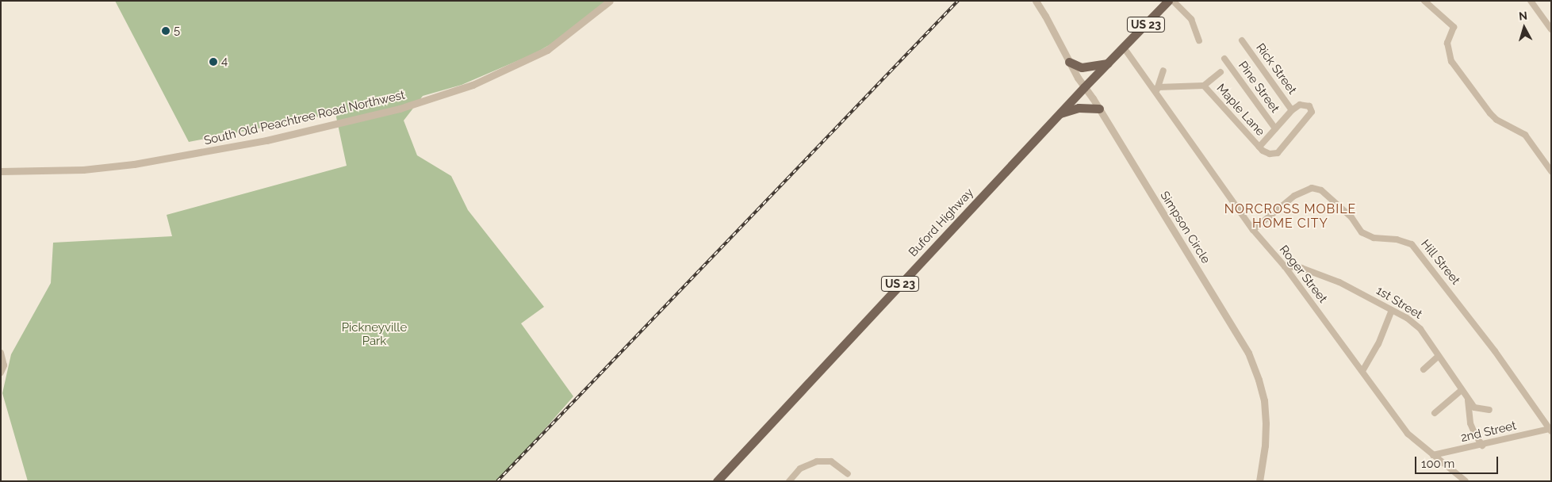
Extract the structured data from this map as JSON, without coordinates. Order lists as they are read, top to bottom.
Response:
{
  "streets": {
    "main road": ["US 23", "Buford Highway"],
    "street": [
      "Rick Street",
      "Pine Street",
      "Maple Lane",
      "South Old Peachtree Road Northwest",
      "Simpson Circle",
      "Hill Street",
      "Roger Street",
      "1st Street",
      "2nd Street"
    ]
  },
  "crossings": [
    ["Rick Street", "Maple Lane"],
    ["Pine Street", "Maple Lane"],
    ["Maple Lane", "Roger Street"],
    ["Buford Highway", "Simpson Circle"],
    ["Buford Highway", "Roger Street"],
    ["Hill Street", "Roger Street"],
    ["Hill Street", "2nd Street"],
    ["Roger Street", "1st Street"],
    ["Roger Street", "2nd Street"]
  ],
  "districts": ["NORCROSS MOBILE HOME CITY"],
  "parks": ["Pickneyville Park"],
  "places": ["5", "4"],
  "scale_bar": "100 m",
  "north": "top"
}
